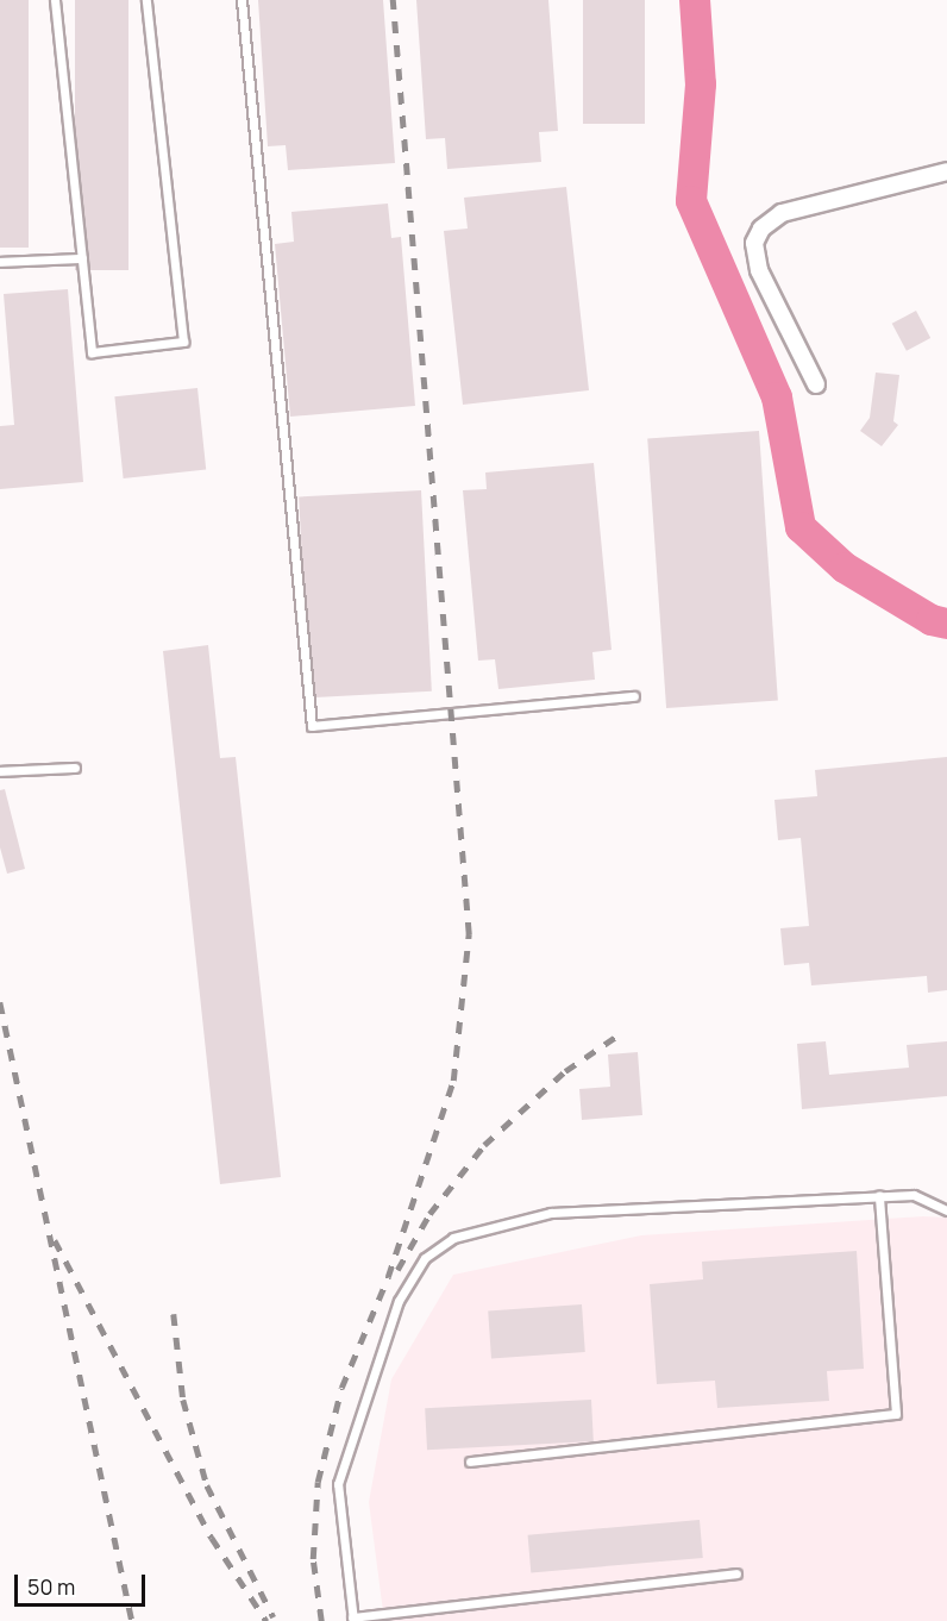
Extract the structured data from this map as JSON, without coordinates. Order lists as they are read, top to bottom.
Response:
{
  "scale_bar": "50 m"
}
